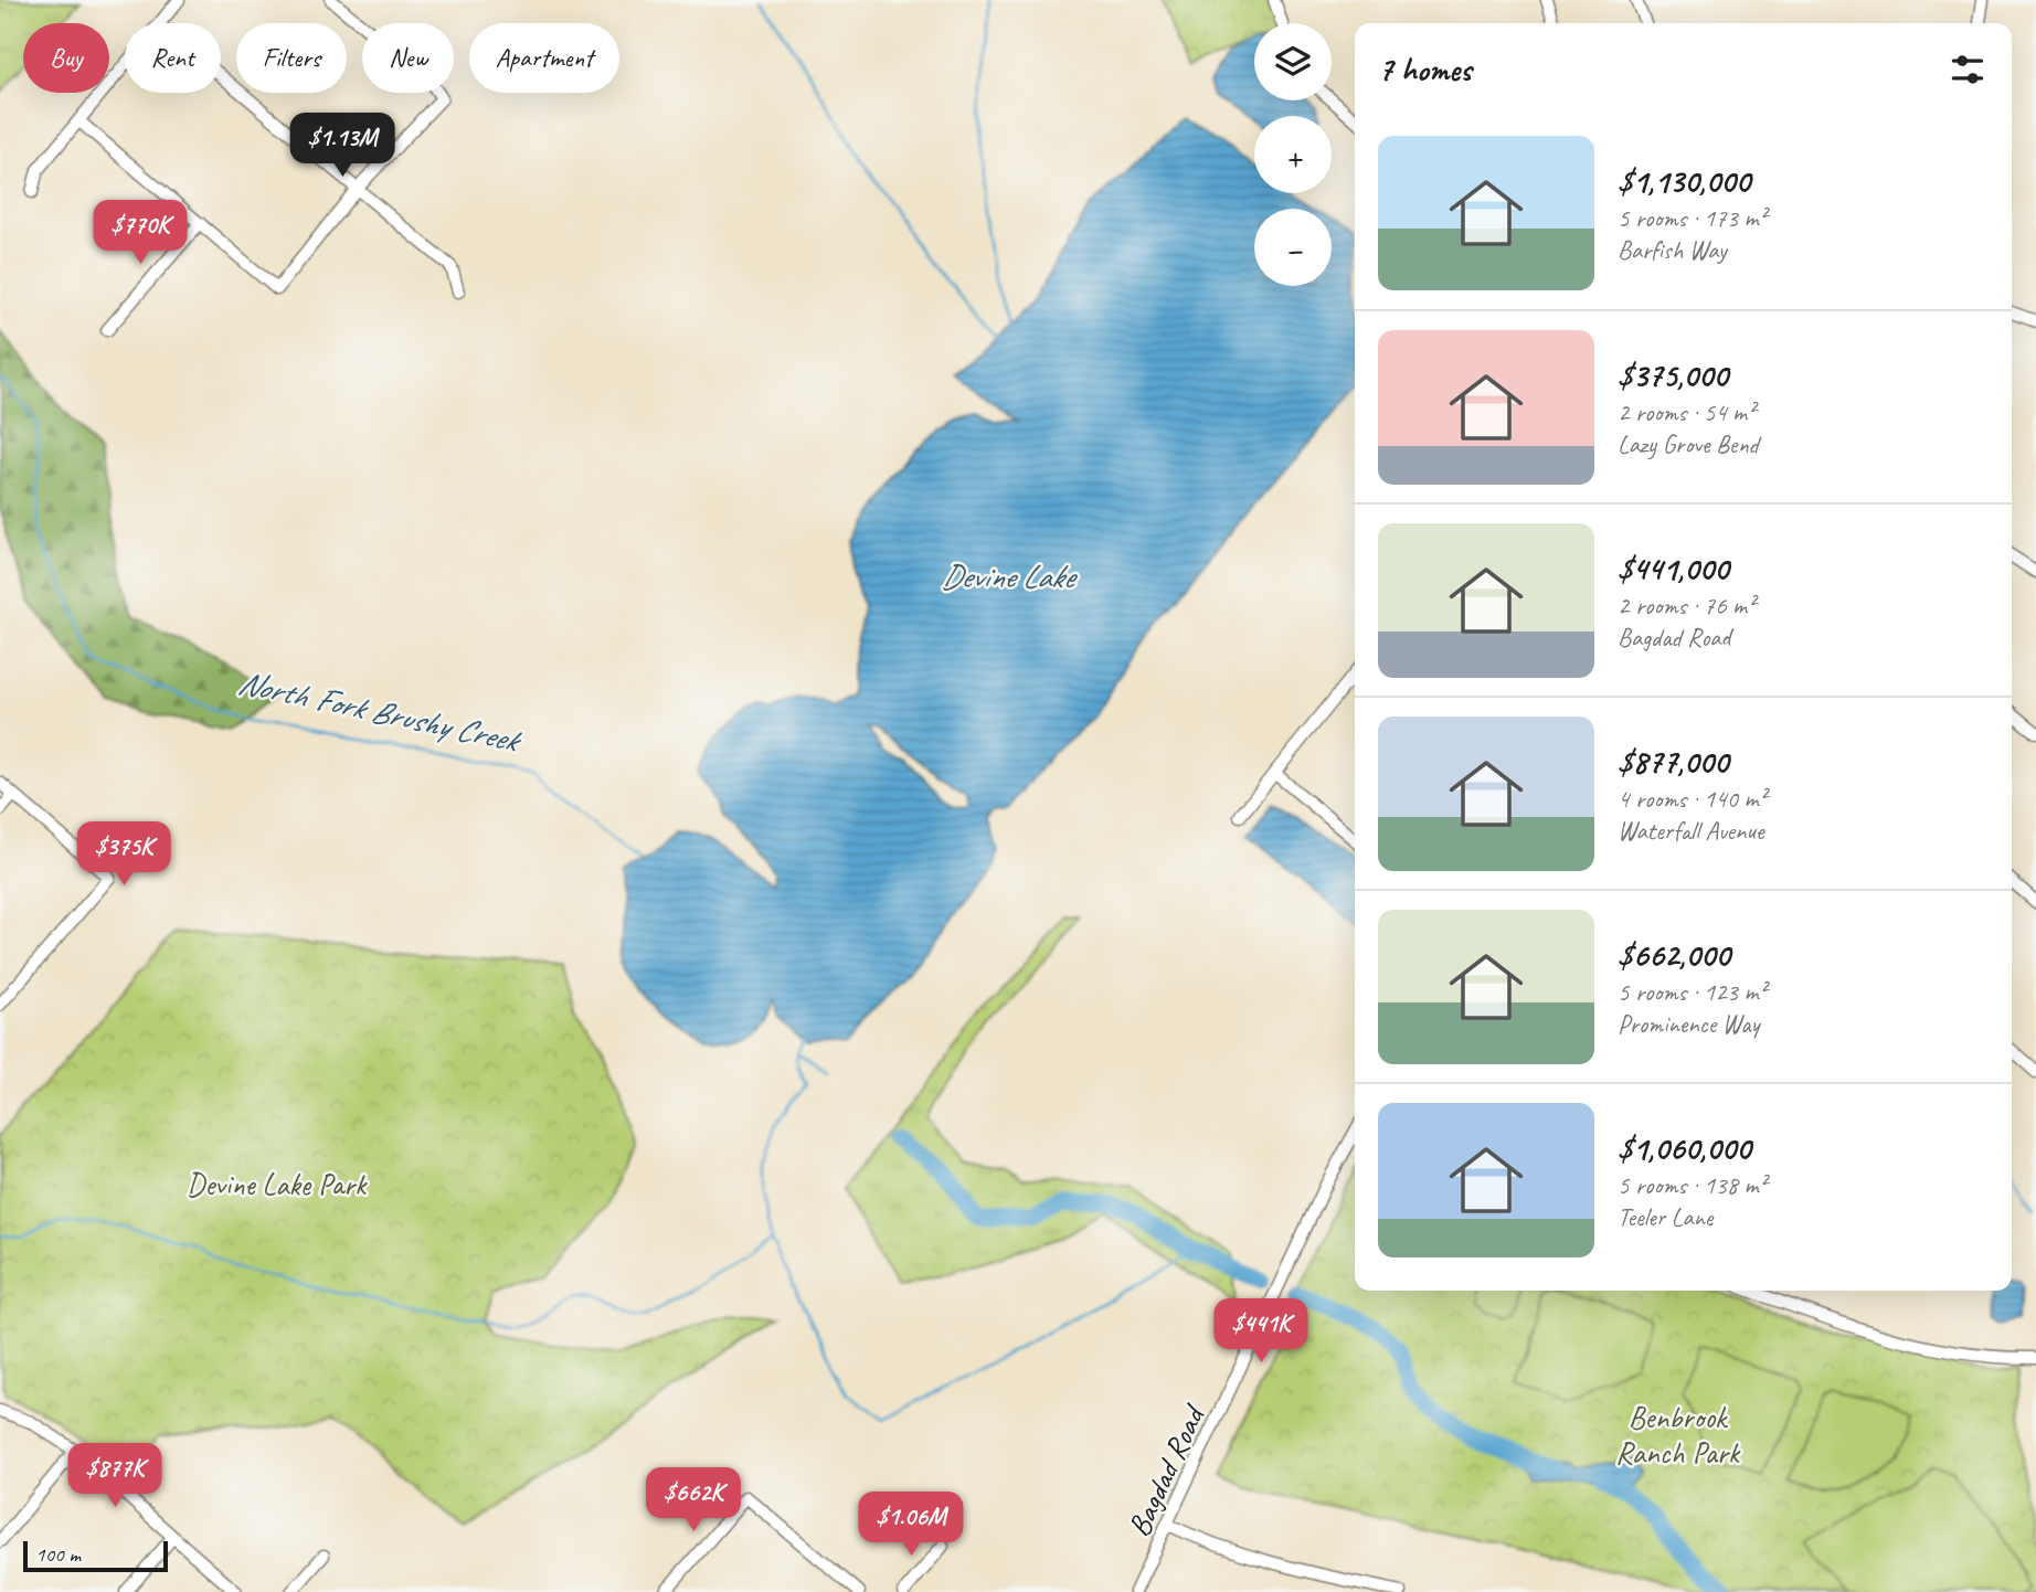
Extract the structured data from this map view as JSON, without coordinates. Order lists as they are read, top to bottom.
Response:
{
  "streets": {
    "street": ["Bagdad Road"]
  },
  "water": ["Devine Lake", "North Fork Brushy Creek"],
  "parks": ["Devine Lake Park", "Benbrook Ranch Park"],
  "scale_bar": "100 m",
  "page": {
    "map_buttons": ["+", "−"],
    "chip": [
      "Buy",
      "Rent",
      "Filters",
      "New",
      "Apartment"
    ],
    "heading": "7 homes",
    "price": [
      "$1.13M",
      "$770K",
      "$375K",
      "$441K",
      "$877K",
      "$662K",
      "$1.06M"
    ],
    "list": [
      {
        "name": "$1,130,000",
        "note": "5 rooms · 173 m² · Barfish Way"
      },
      {
        "name": "$375,000",
        "note": "2 rooms · 54 m² · Lazy Grove Bend"
      },
      {
        "name": "$441,000",
        "note": "2 rooms · 76 m² · Bagdad Road"
      },
      {
        "name": "$877,000",
        "note": "4 rooms · 140 m² · Waterfall Avenue"
      },
      {
        "name": "$662,000",
        "note": "5 rooms · 123 m² · Prominence Way"
      },
      {
        "name": "$1,060,000",
        "note": "5 rooms · 138 m² · Teeler Lane"
      }
    ],
    "scale": "100 m"
  }
}
